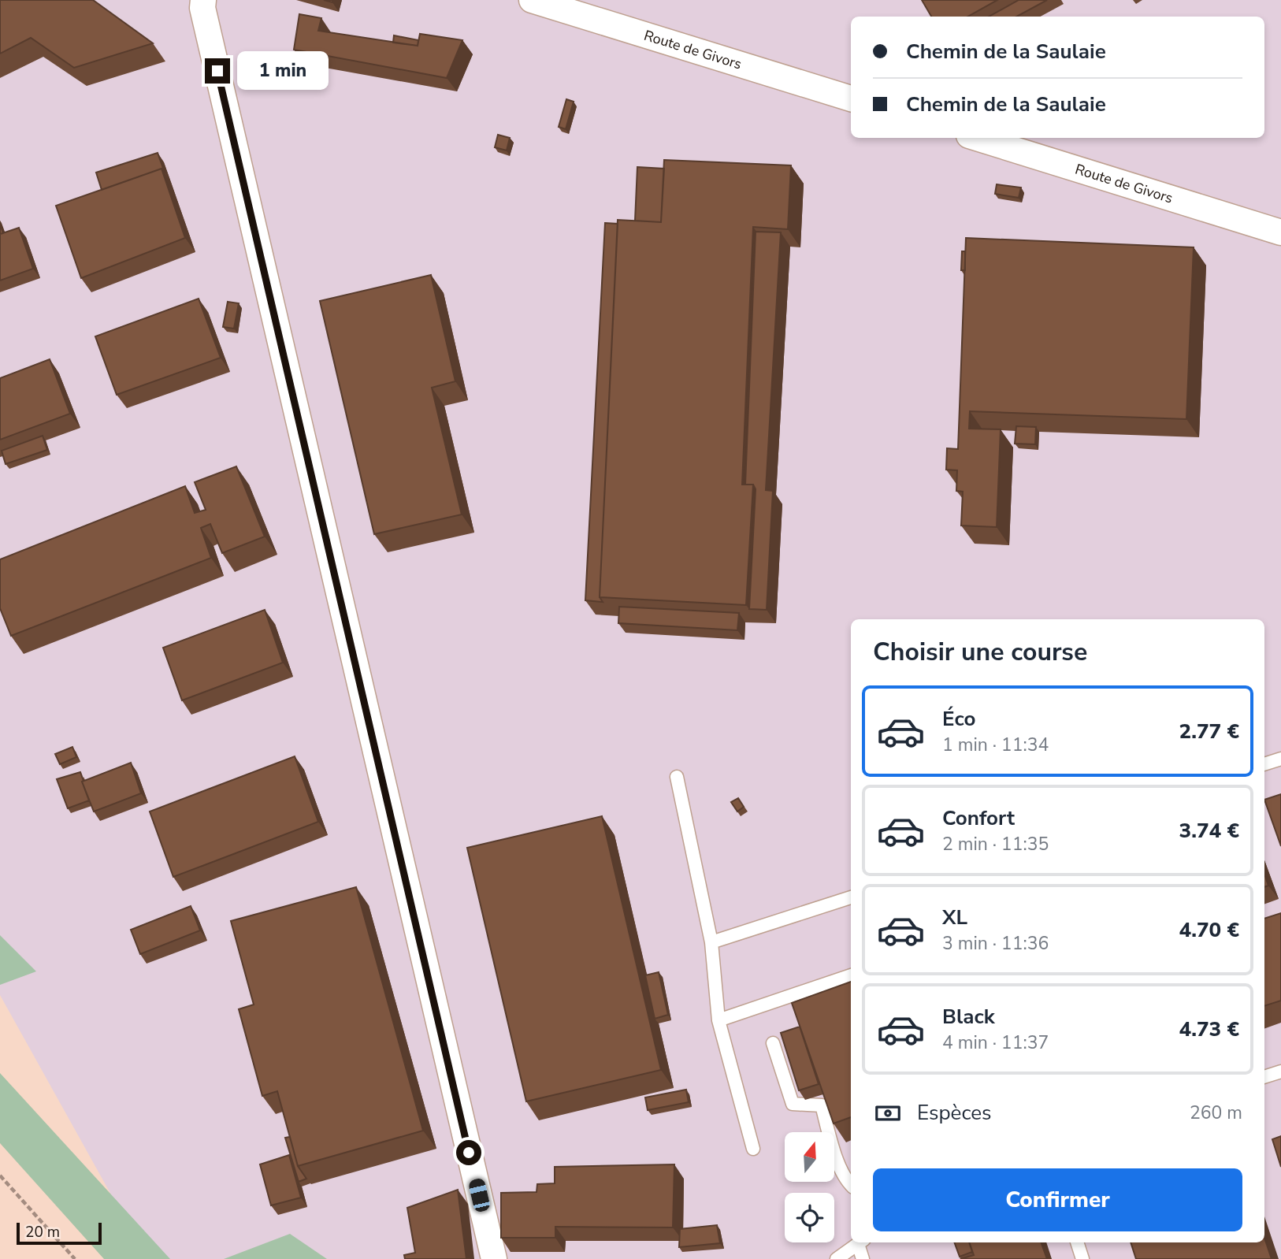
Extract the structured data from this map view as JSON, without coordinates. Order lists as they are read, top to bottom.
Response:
{
  "streets": {
    "street": ["Route de Givors"]
  },
  "scale_bar": "20 m",
  "north": "top",
  "page": {
    "banner": ["Chemin de la Saulaie", "Chemin de la Saulaie"],
    "bubble": "1 min",
    "heading": "Choisir une course",
    "list": [
      {
        "name": "Éco",
        "note": "1 min · 11:34",
        "value": "2.77 €"
      },
      {
        "name": "Confort",
        "note": "2 min · 11:35",
        "value": "3.74 €"
      },
      {
        "name": "XL",
        "note": "3 min · 11:36",
        "value": "4.70 €"
      },
      {
        "name": "Black",
        "note": "4 min · 11:37",
        "value": "4.73 €"
      }
    ],
    "pay": ["Espèces", "260 m"],
    "buttons": "Confirmer",
    "scale": "20 m"
  }
}
